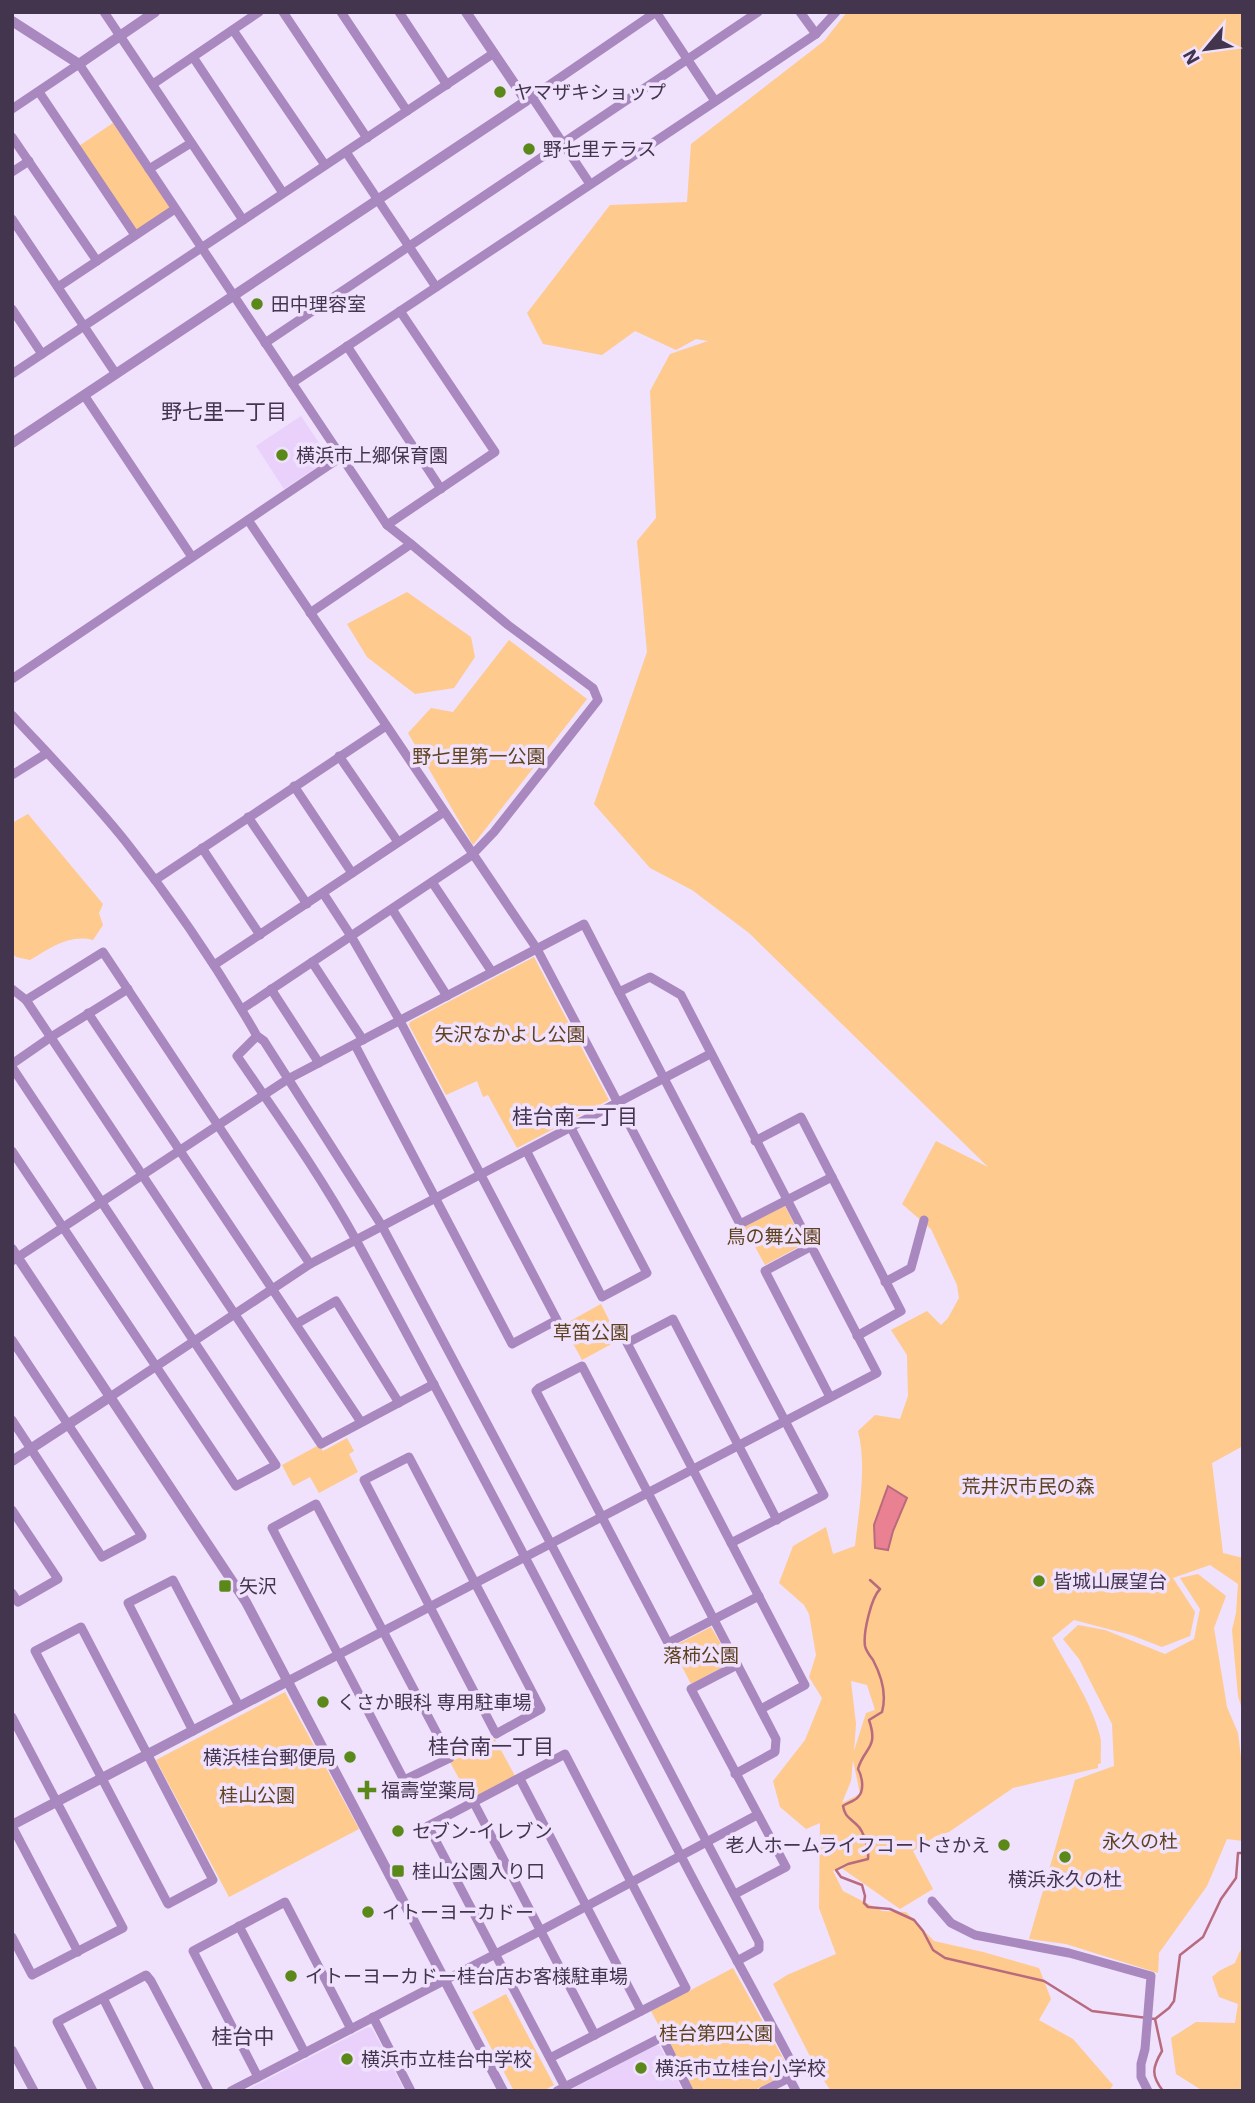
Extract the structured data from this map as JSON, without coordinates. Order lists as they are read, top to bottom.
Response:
{
  "districts": [
    "野七里一丁目",
    "桂台南二丁目",
    "桂台南一丁目",
    "桂台中"
  ],
  "parks": [
    "野七里第一公園",
    "矢沢なかよし公園",
    "鳥の舞公園",
    "草笛公園",
    "荒井沢市民の森",
    "落柿公園",
    "桂山公園",
    "永久の杜",
    "桂台第四公園"
  ],
  "places": {
    "other": [
      "ヤマザキショップ",
      "野七里テラス",
      "田中理容室",
      "横浜市上郷保育園",
      "皆城山展望台",
      "くさか眼科 専用駐車場",
      "横浜桂台郵便局",
      "セブン-イレブン",
      "老人ホームライフコートさかえ",
      "横浜永久の杜",
      "イトーヨーカドー",
      "イトーヨーカドー桂台店お客様駐車場",
      "横浜市立桂台中学校",
      "横浜市立桂台小学校"
    ],
    "transit": ["矢沢", "桂山公園入り口"],
    "health": ["福壽堂薬局"]
  },
  "north": "bottom left"
}
